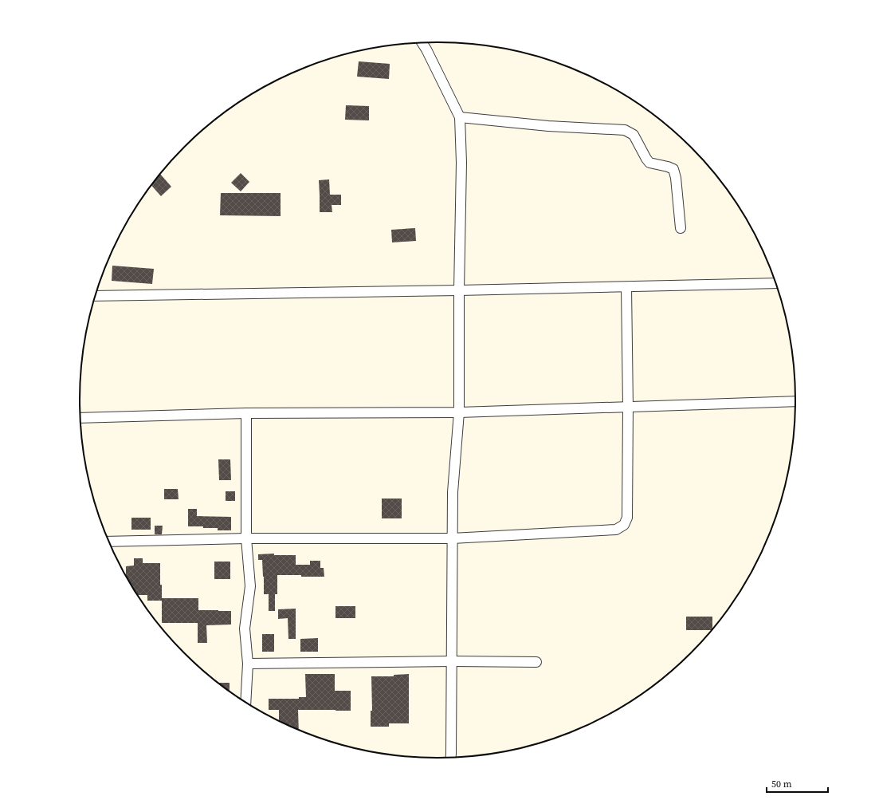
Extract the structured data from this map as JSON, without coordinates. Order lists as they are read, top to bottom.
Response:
{
  "scale_bar": "50 m"
}
